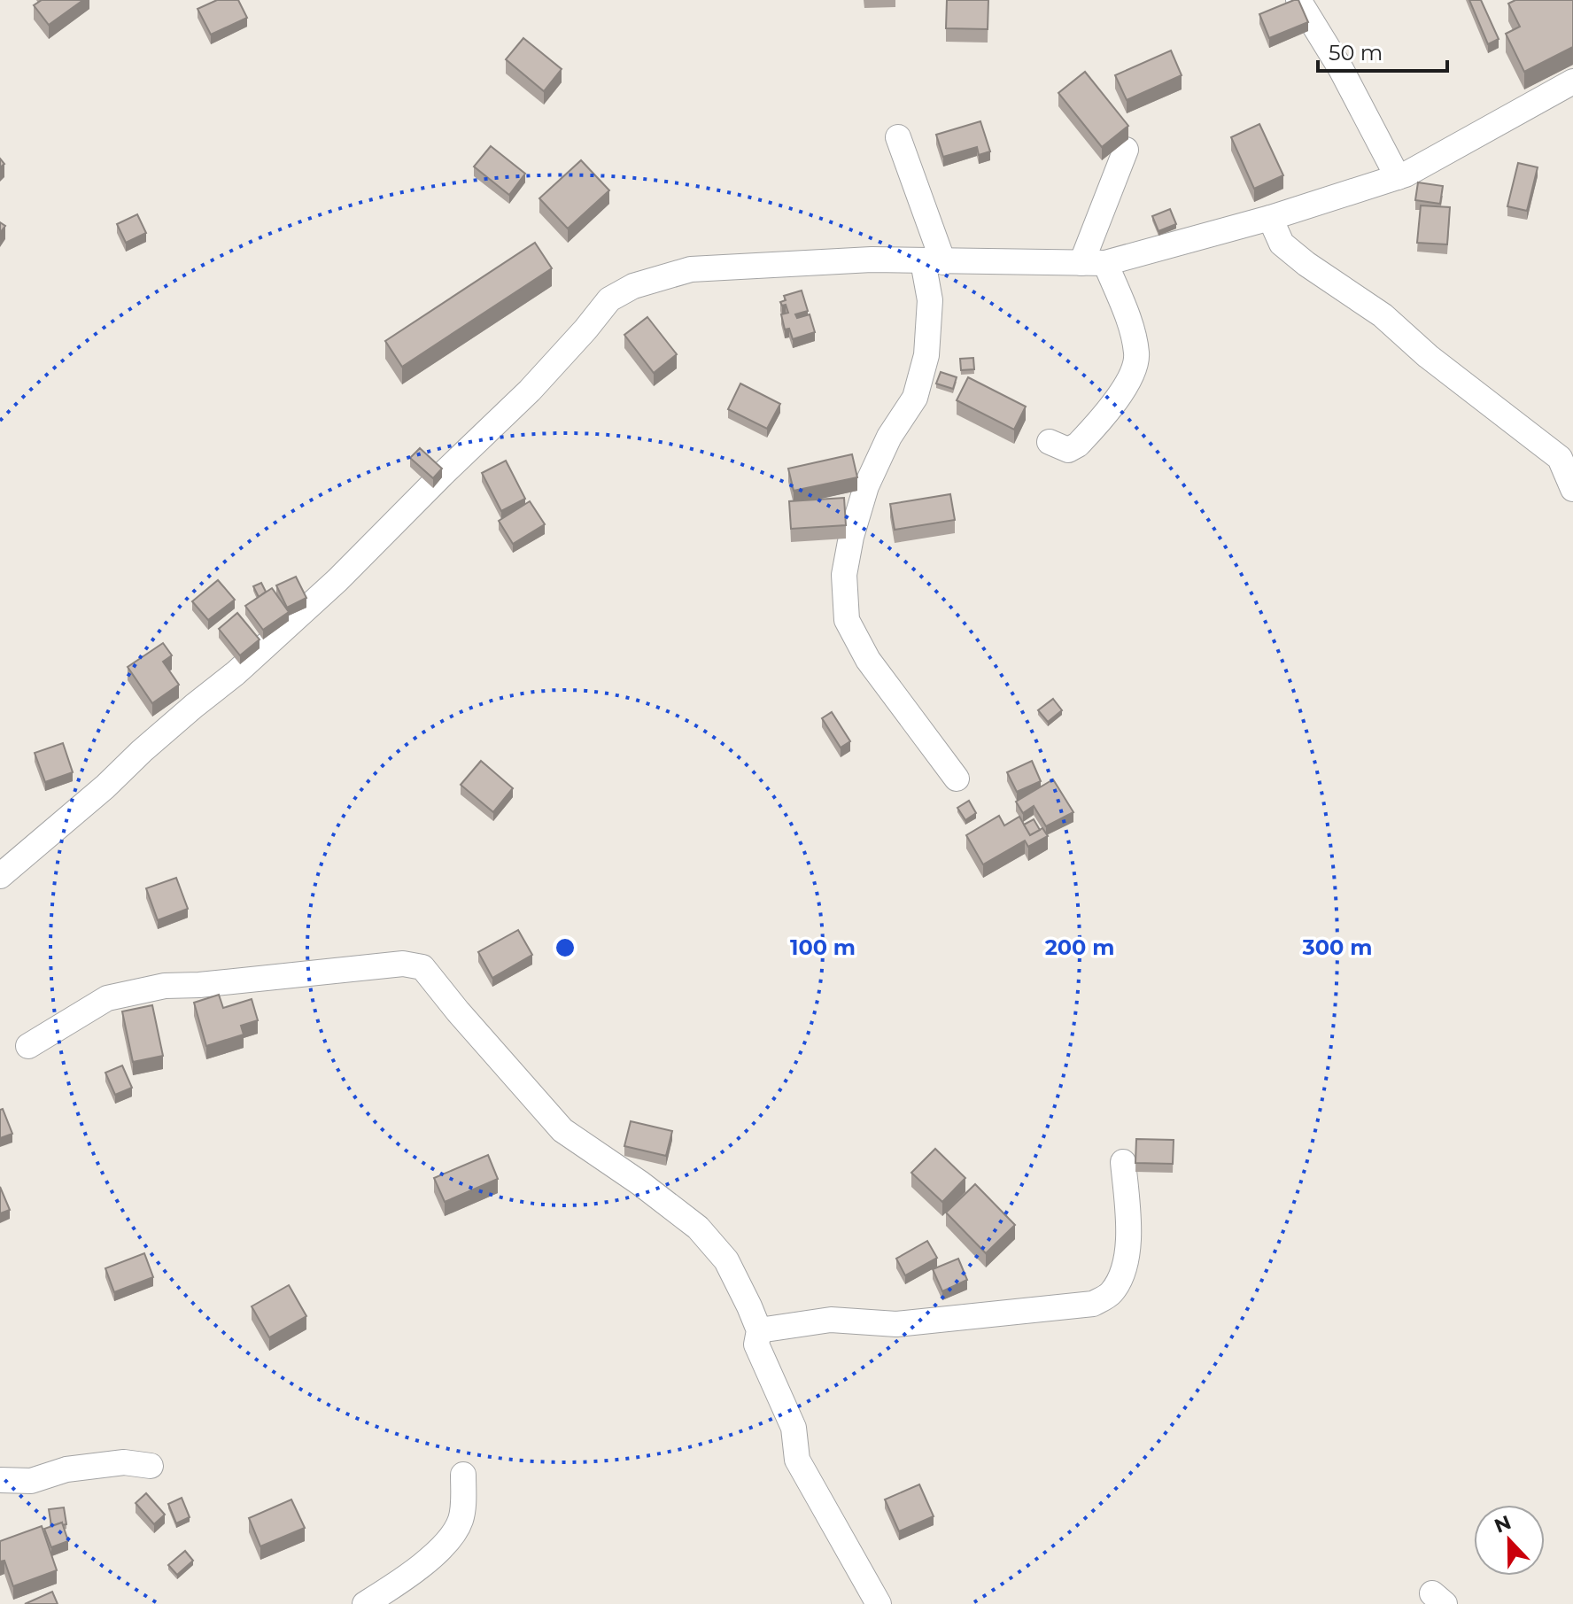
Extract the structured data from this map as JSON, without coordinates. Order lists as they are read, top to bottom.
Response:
{
  "scale_bar": "50 m",
  "north": "top",
  "rings": ["100 m", "200 m", "300 m"]
}
